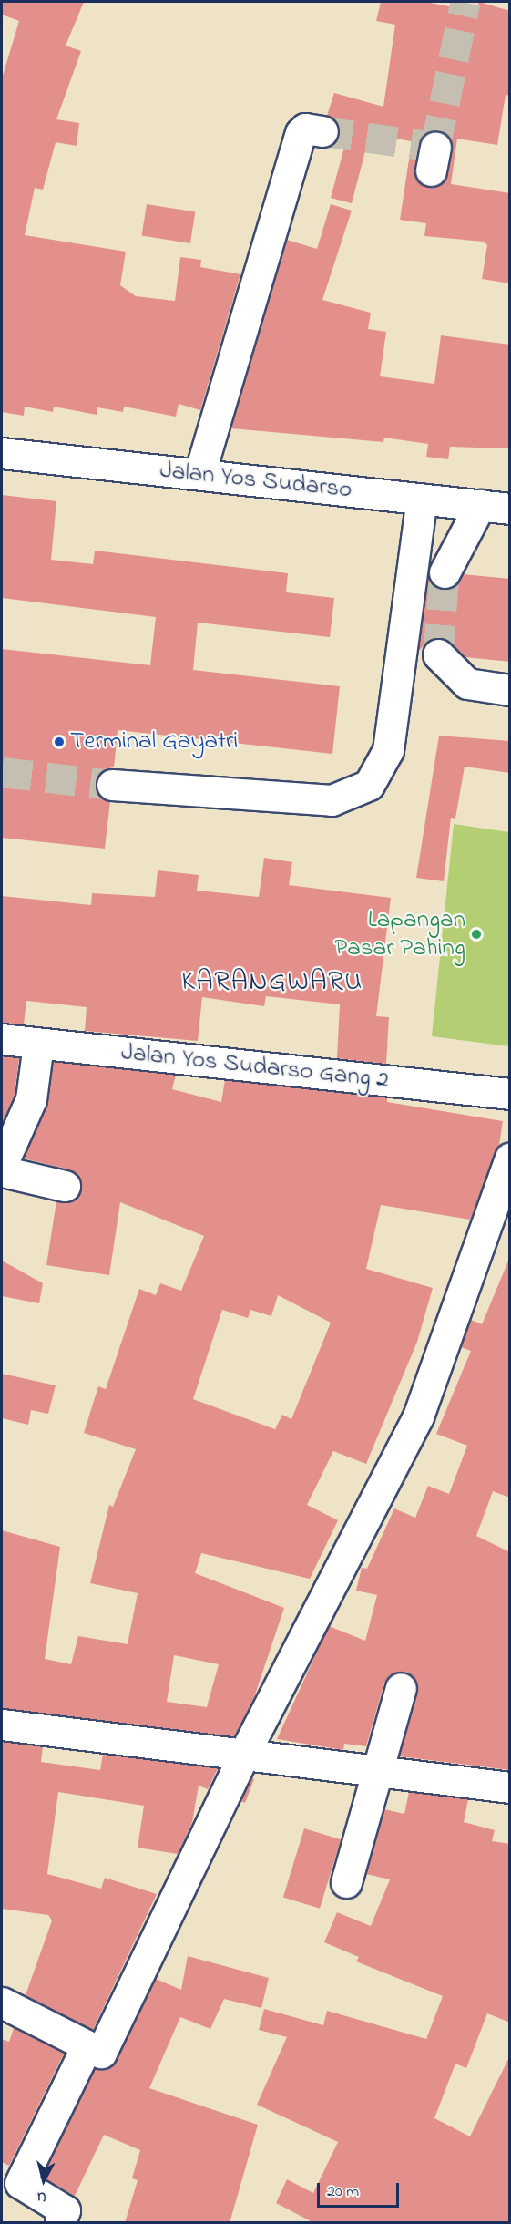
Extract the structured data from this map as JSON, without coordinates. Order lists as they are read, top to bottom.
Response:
{
  "streets": {
    "main road": ["Jalan Yos Sudarso", "Jalan Yos Sudarso Gang 2"]
  },
  "districts": ["KARANGWARU"],
  "places": ["Terminal Gayatri", "Lapangan Pasar Pahing"],
  "scale_bar": "20 m",
  "north": "bottom"
}
